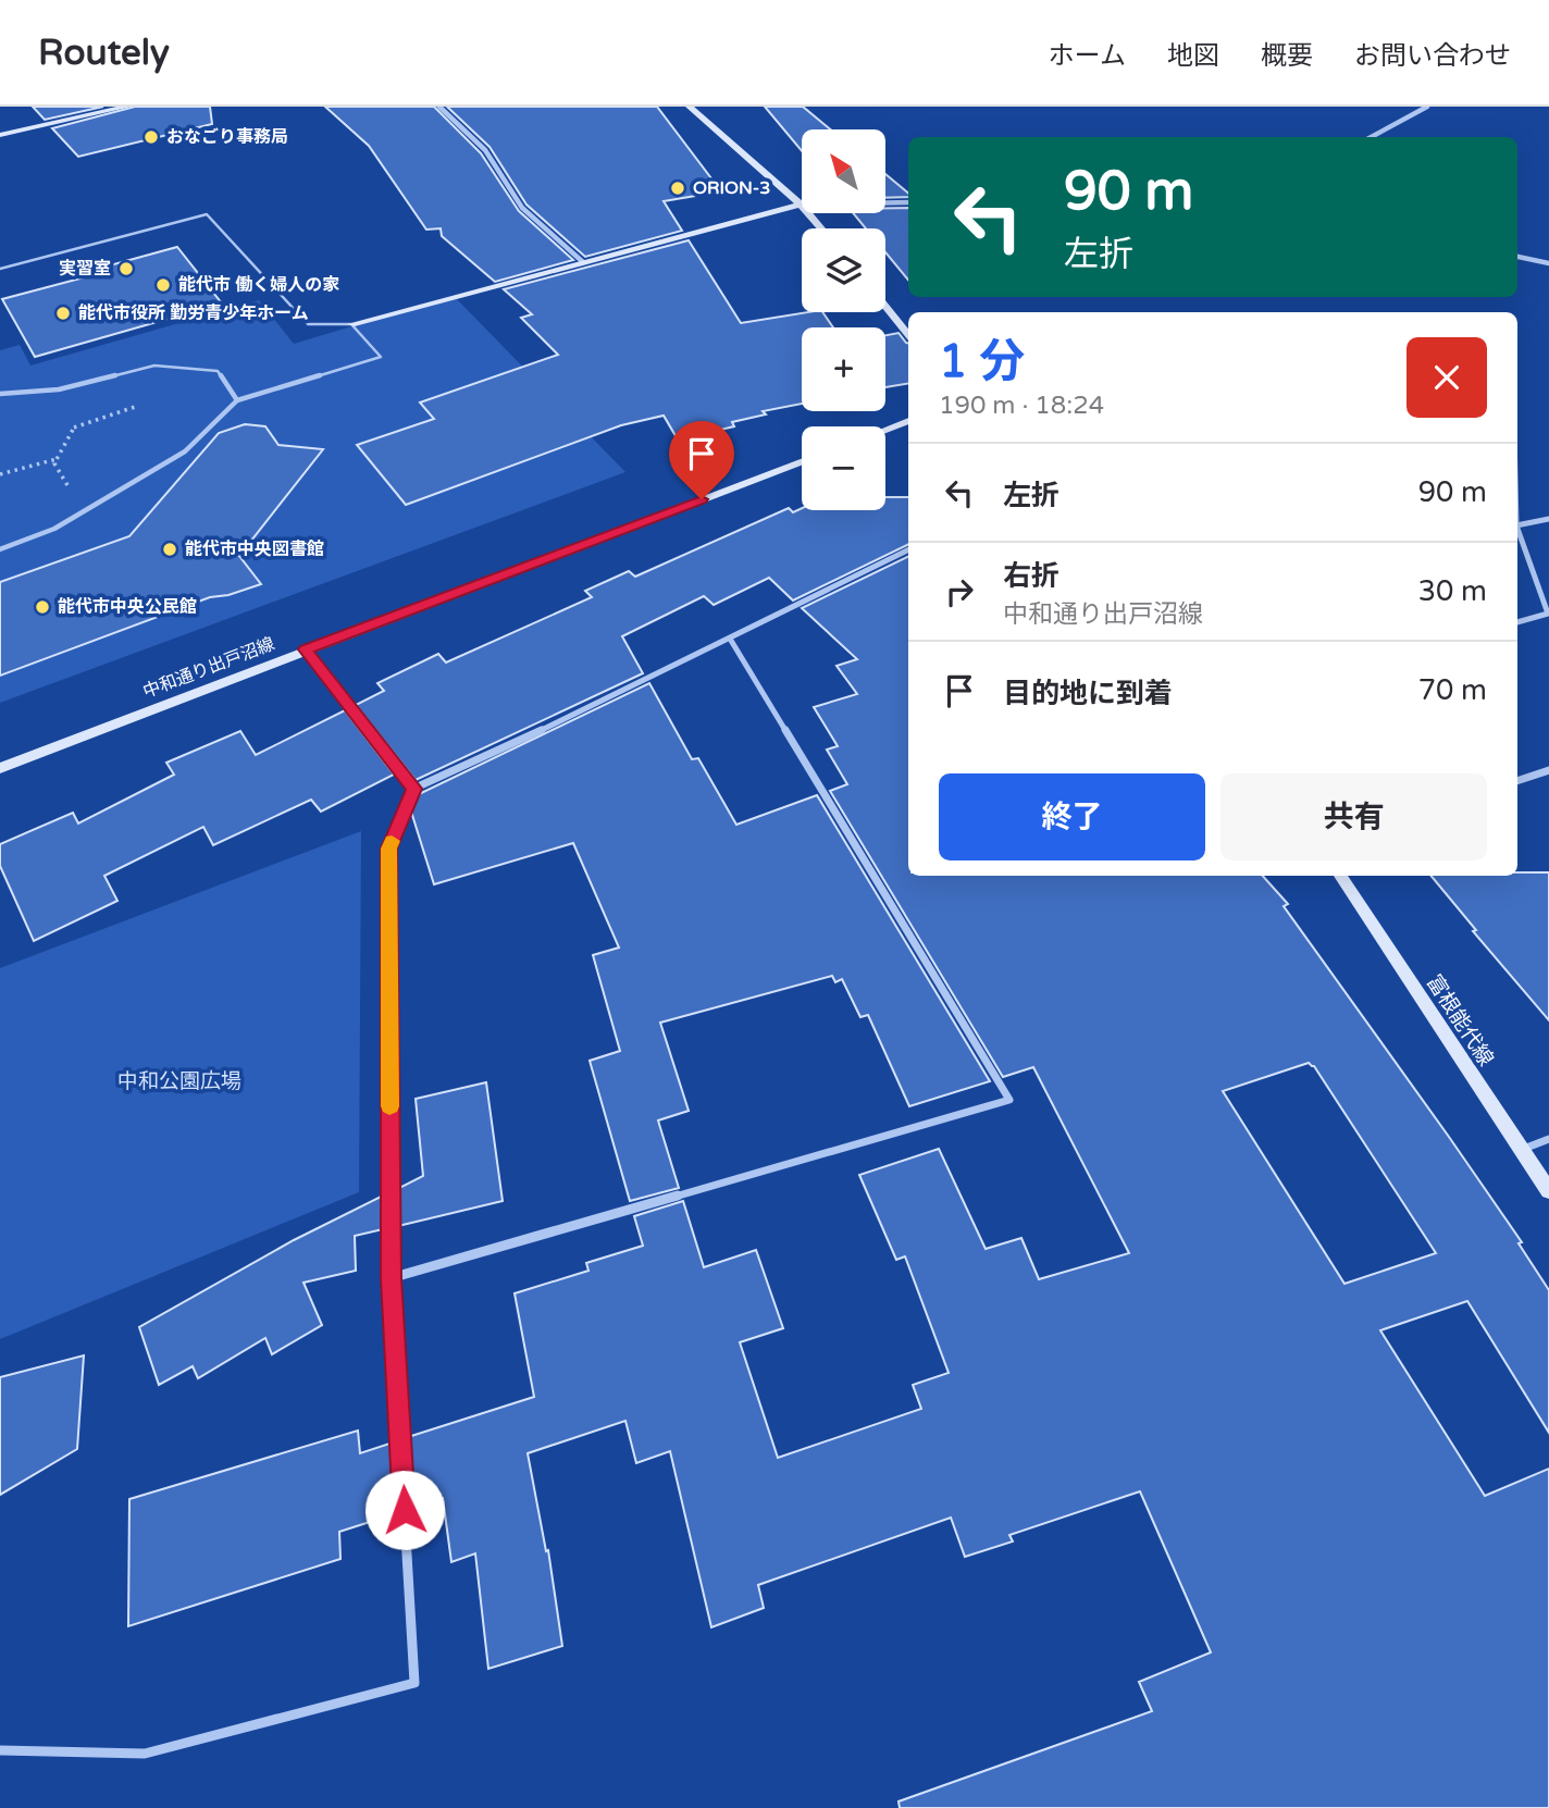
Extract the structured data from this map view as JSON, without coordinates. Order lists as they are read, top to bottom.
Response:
{
  "streets": {
    "street": ["中和通り出戸沼線", "富根能代線"]
  },
  "parks": ["中和公園広場"],
  "places": [
    "おなごり事務局",
    "ORION-3",
    "実習室",
    "能代市 働く婦人の家",
    "能代市役所 勤労青少年ホーム",
    "能代市中央図書館",
    "能代市中央公民館"
  ],
  "north": "top left",
  "page": {
    "header": "Routely",
    "nav": [
      "ホーム",
      "地図",
      "概要",
      "お問い合わせ"
    ],
    "map_buttons": ["+", "−"],
    "turn": ["90 m", "左折"],
    "heading": ["1 分", "190 m · 18:24"],
    "list": [
      {
        "name": "左折",
        "value": "90 m"
      },
      {
        "name": "右折",
        "note": "中和通り出戸沼線",
        "value": "30 m"
      },
      {
        "name": "目的地に到着",
        "value": "70 m"
      }
    ],
    "buttons": ["終了", "共有"]
  }
}
